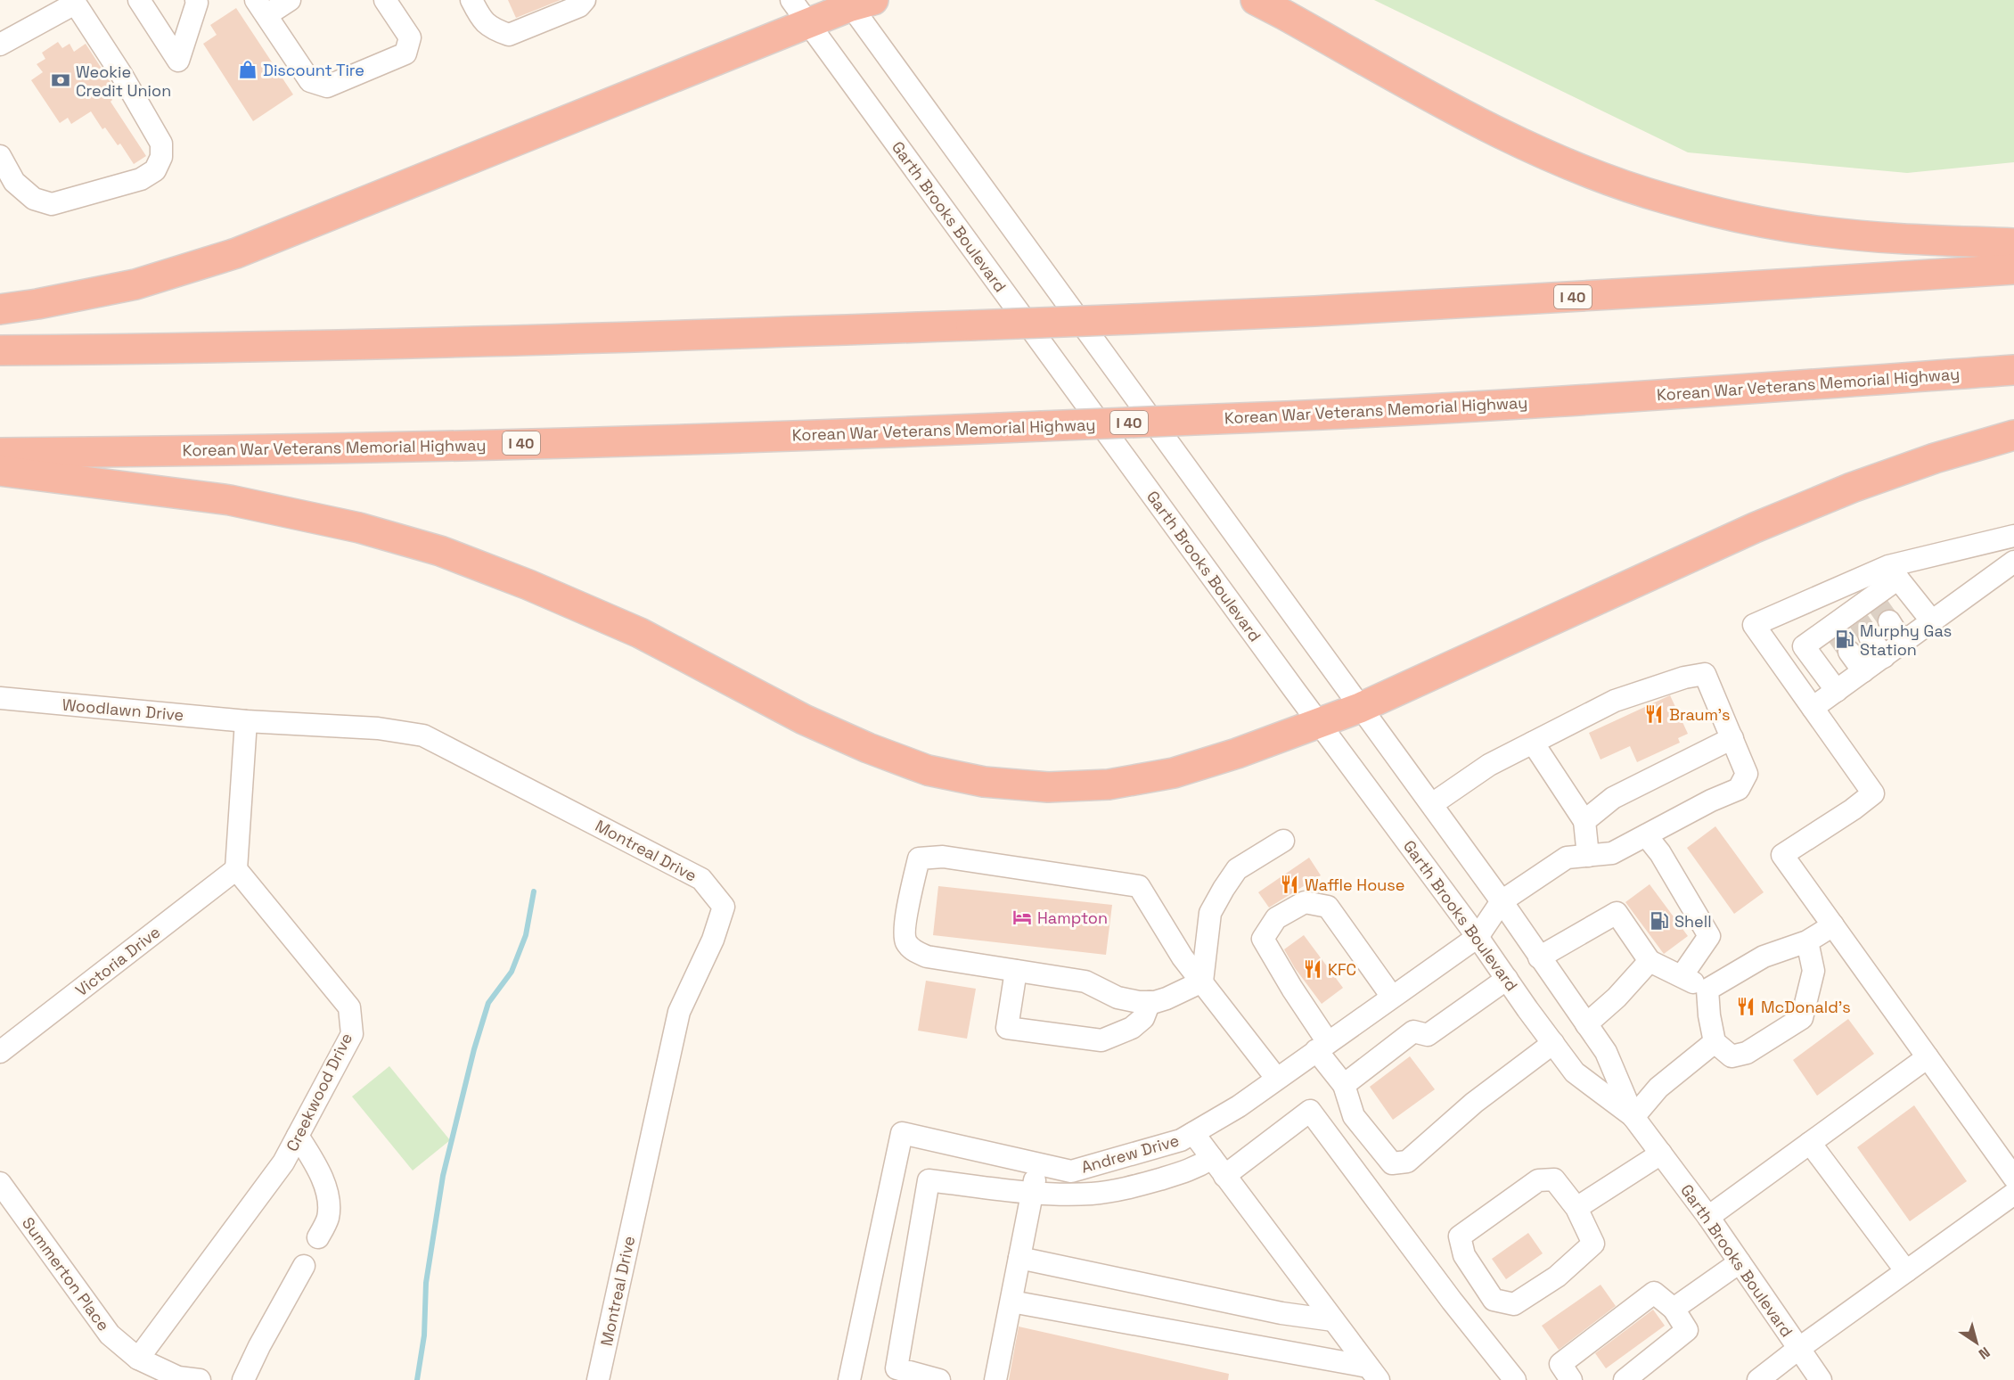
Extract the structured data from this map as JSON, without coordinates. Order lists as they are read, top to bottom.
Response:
{
  "streets": {
    "highway": ["I 40", "Korean War Veterans Memorial Highway"],
    "street": [
      "Garth Brooks Boulevard",
      "Woodlawn Drive",
      "Montreal Drive",
      "Victoria Drive",
      "Creekwood Drive",
      "Andrew Drive",
      "Summerton Place"
    ]
  },
  "crossings": [
    ["Garth Brooks Boulevard", "Andrew Drive"],
    ["Woodlawn Drive", "Montreal Drive"],
    ["Victoria Drive", "Creekwood Drive"],
    ["Creekwood Drive", "Summerton Place"]
  ],
  "places": {
    "shop": ["Discount Tire"],
    "bank": ["Weokie Credit Union"],
    "fuel station": ["Murphy Gas Station", "Shell"],
    "restaurant": [
      "Braum's",
      "Waffle House",
      "KFC",
      "McDonald's"
    ],
    "hotel": ["Hampton"]
  },
  "north": "bottom right"
}
